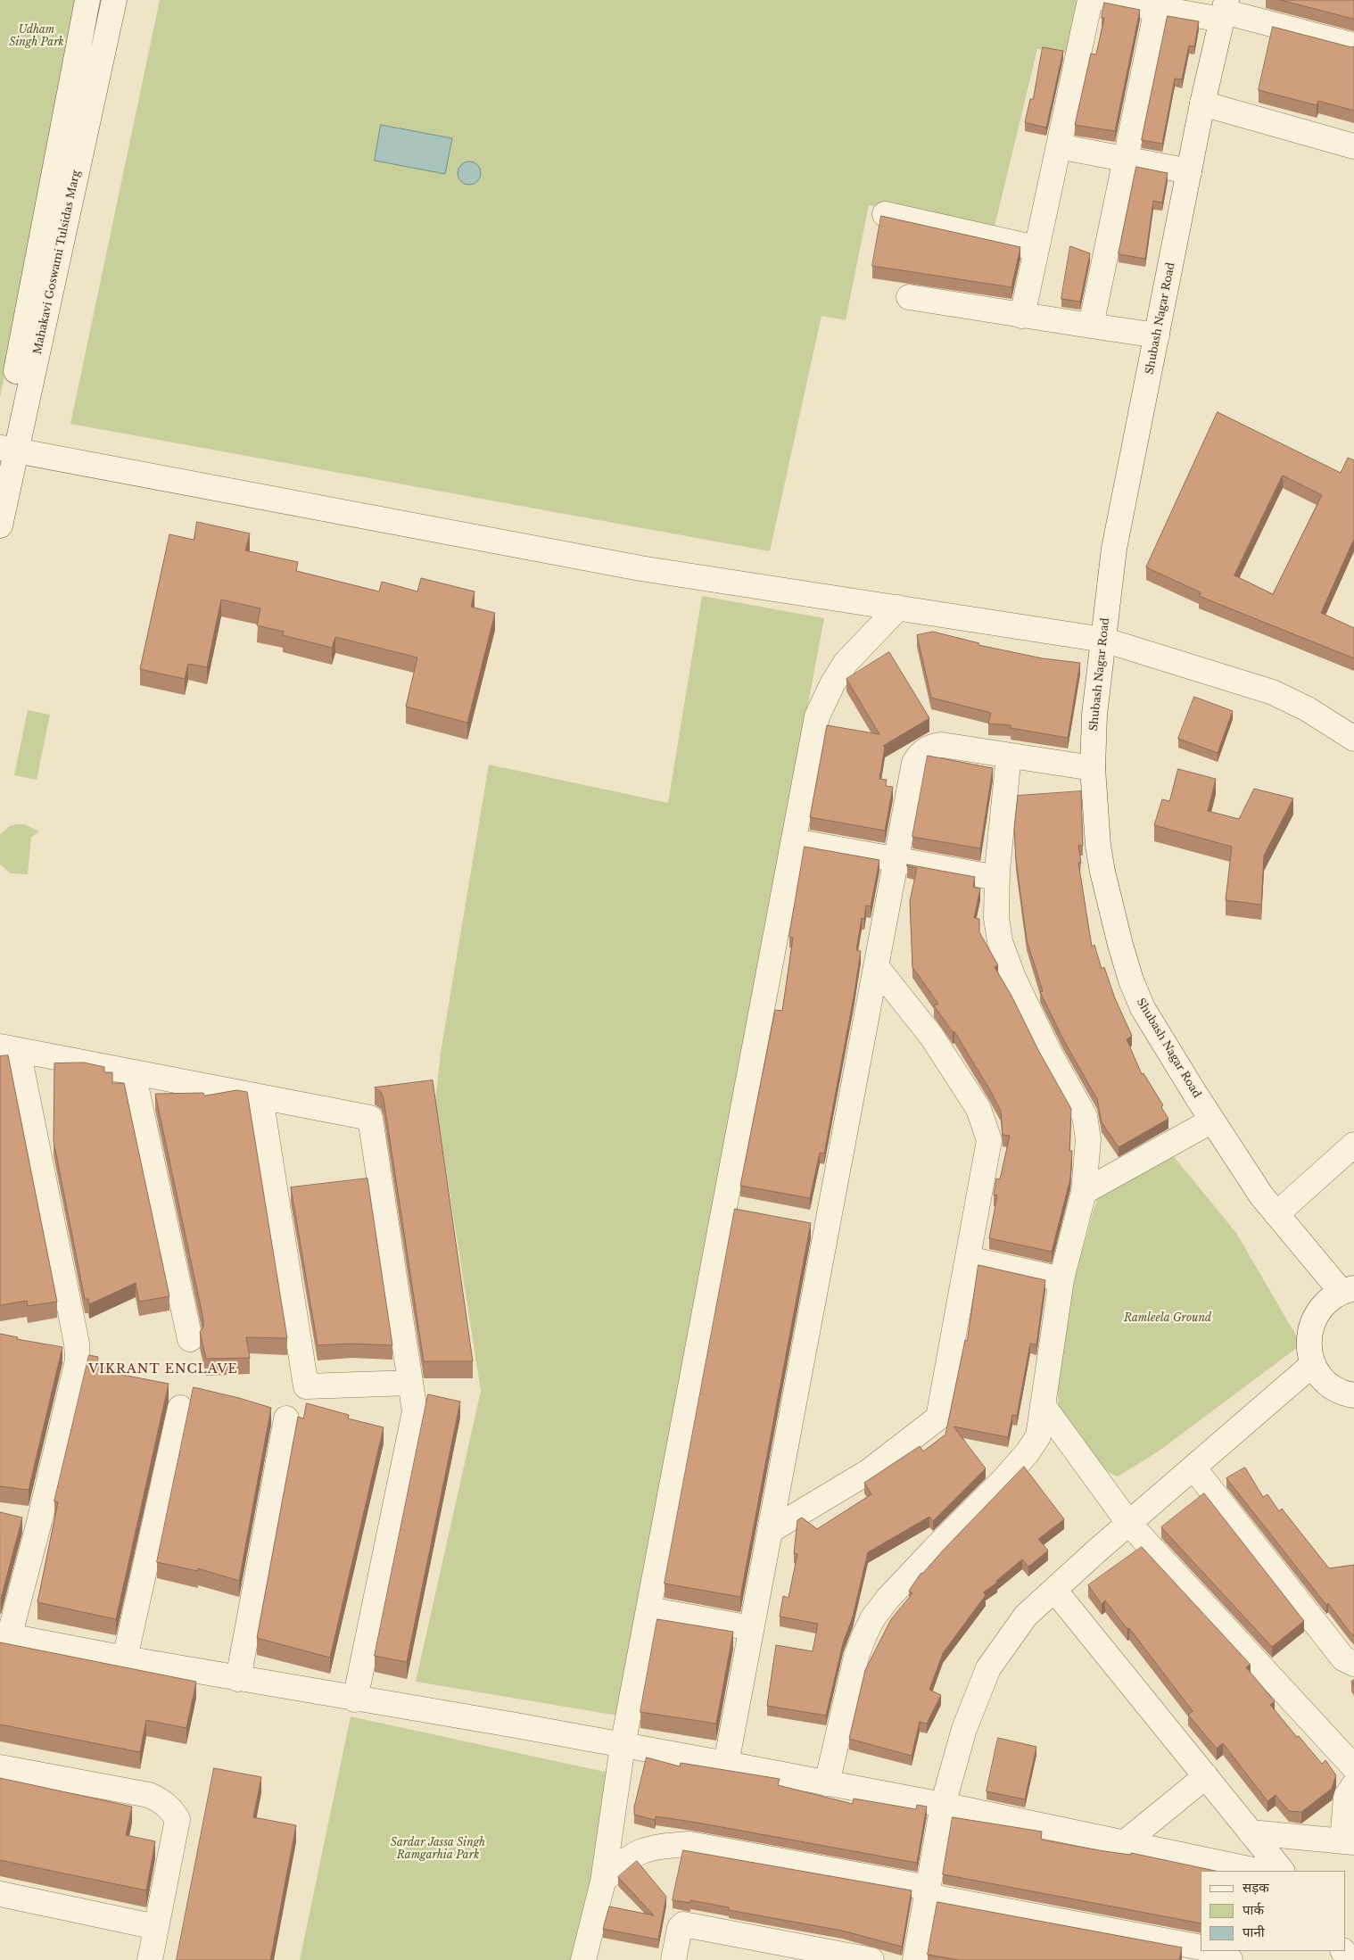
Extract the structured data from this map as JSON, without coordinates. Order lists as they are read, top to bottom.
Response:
{
  "streets": {
    "street": ["Mahakavi Goswami Tulsidas Marg", "Shubash Nagar Road"]
  },
  "districts": ["VIKRANT ENCLAVE"],
  "parks": ["Udham Singh Park", "Ramleela Ground", "Sardar Jassa Singh Ramgarhia Park"],
  "legend": ["सड़क", "पार्क", "पानी"]
}
